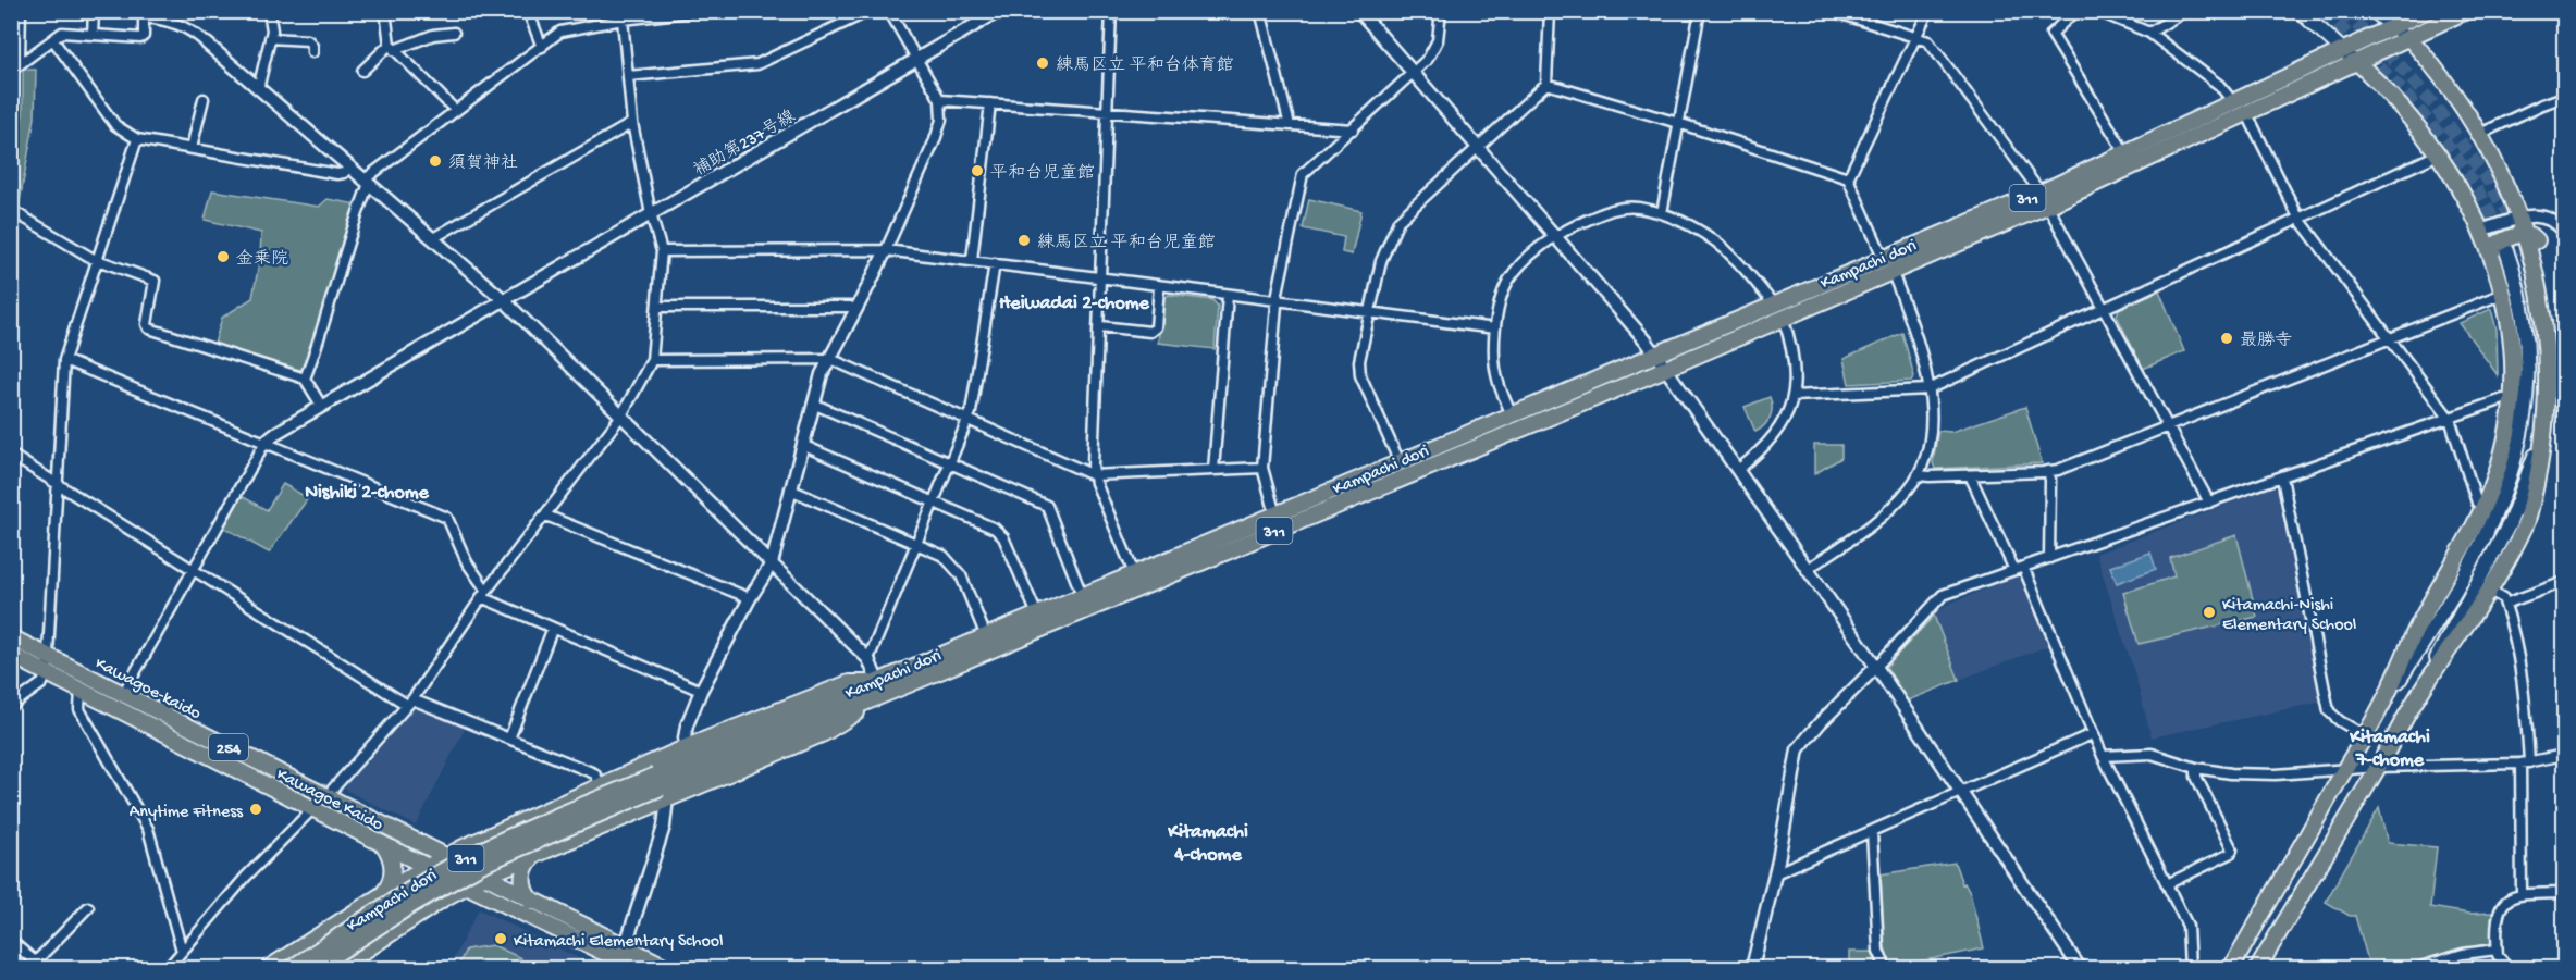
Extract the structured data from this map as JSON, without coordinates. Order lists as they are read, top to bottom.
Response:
{
  "streets": {
    "main road": [
      "311",
      "Kampachi dori",
      "Kawagoe-kaido",
      "254",
      "Kawagoe Kaido"
    ],
    "street": ["補助第237号線"]
  },
  "crossings": [
    ["Kawagoe-kaido", "Kawagoe Kaido"]
  ],
  "districts": [
    "Heiwadai 2-chome",
    "Nishiki 2-chome",
    "Kitamachi 7-chome",
    "Kitamachi 4-chome"
  ],
  "places": [
    "練馬区立 平和台体育館",
    "須賀神社",
    "平和台児童館",
    "練馬区立 平和台児童館",
    "金乗院",
    "最勝寺",
    "Kitamachi-Nishi Elementary School",
    "Anytime Fitness",
    "Kitamachi Elementary School"
  ]
}
